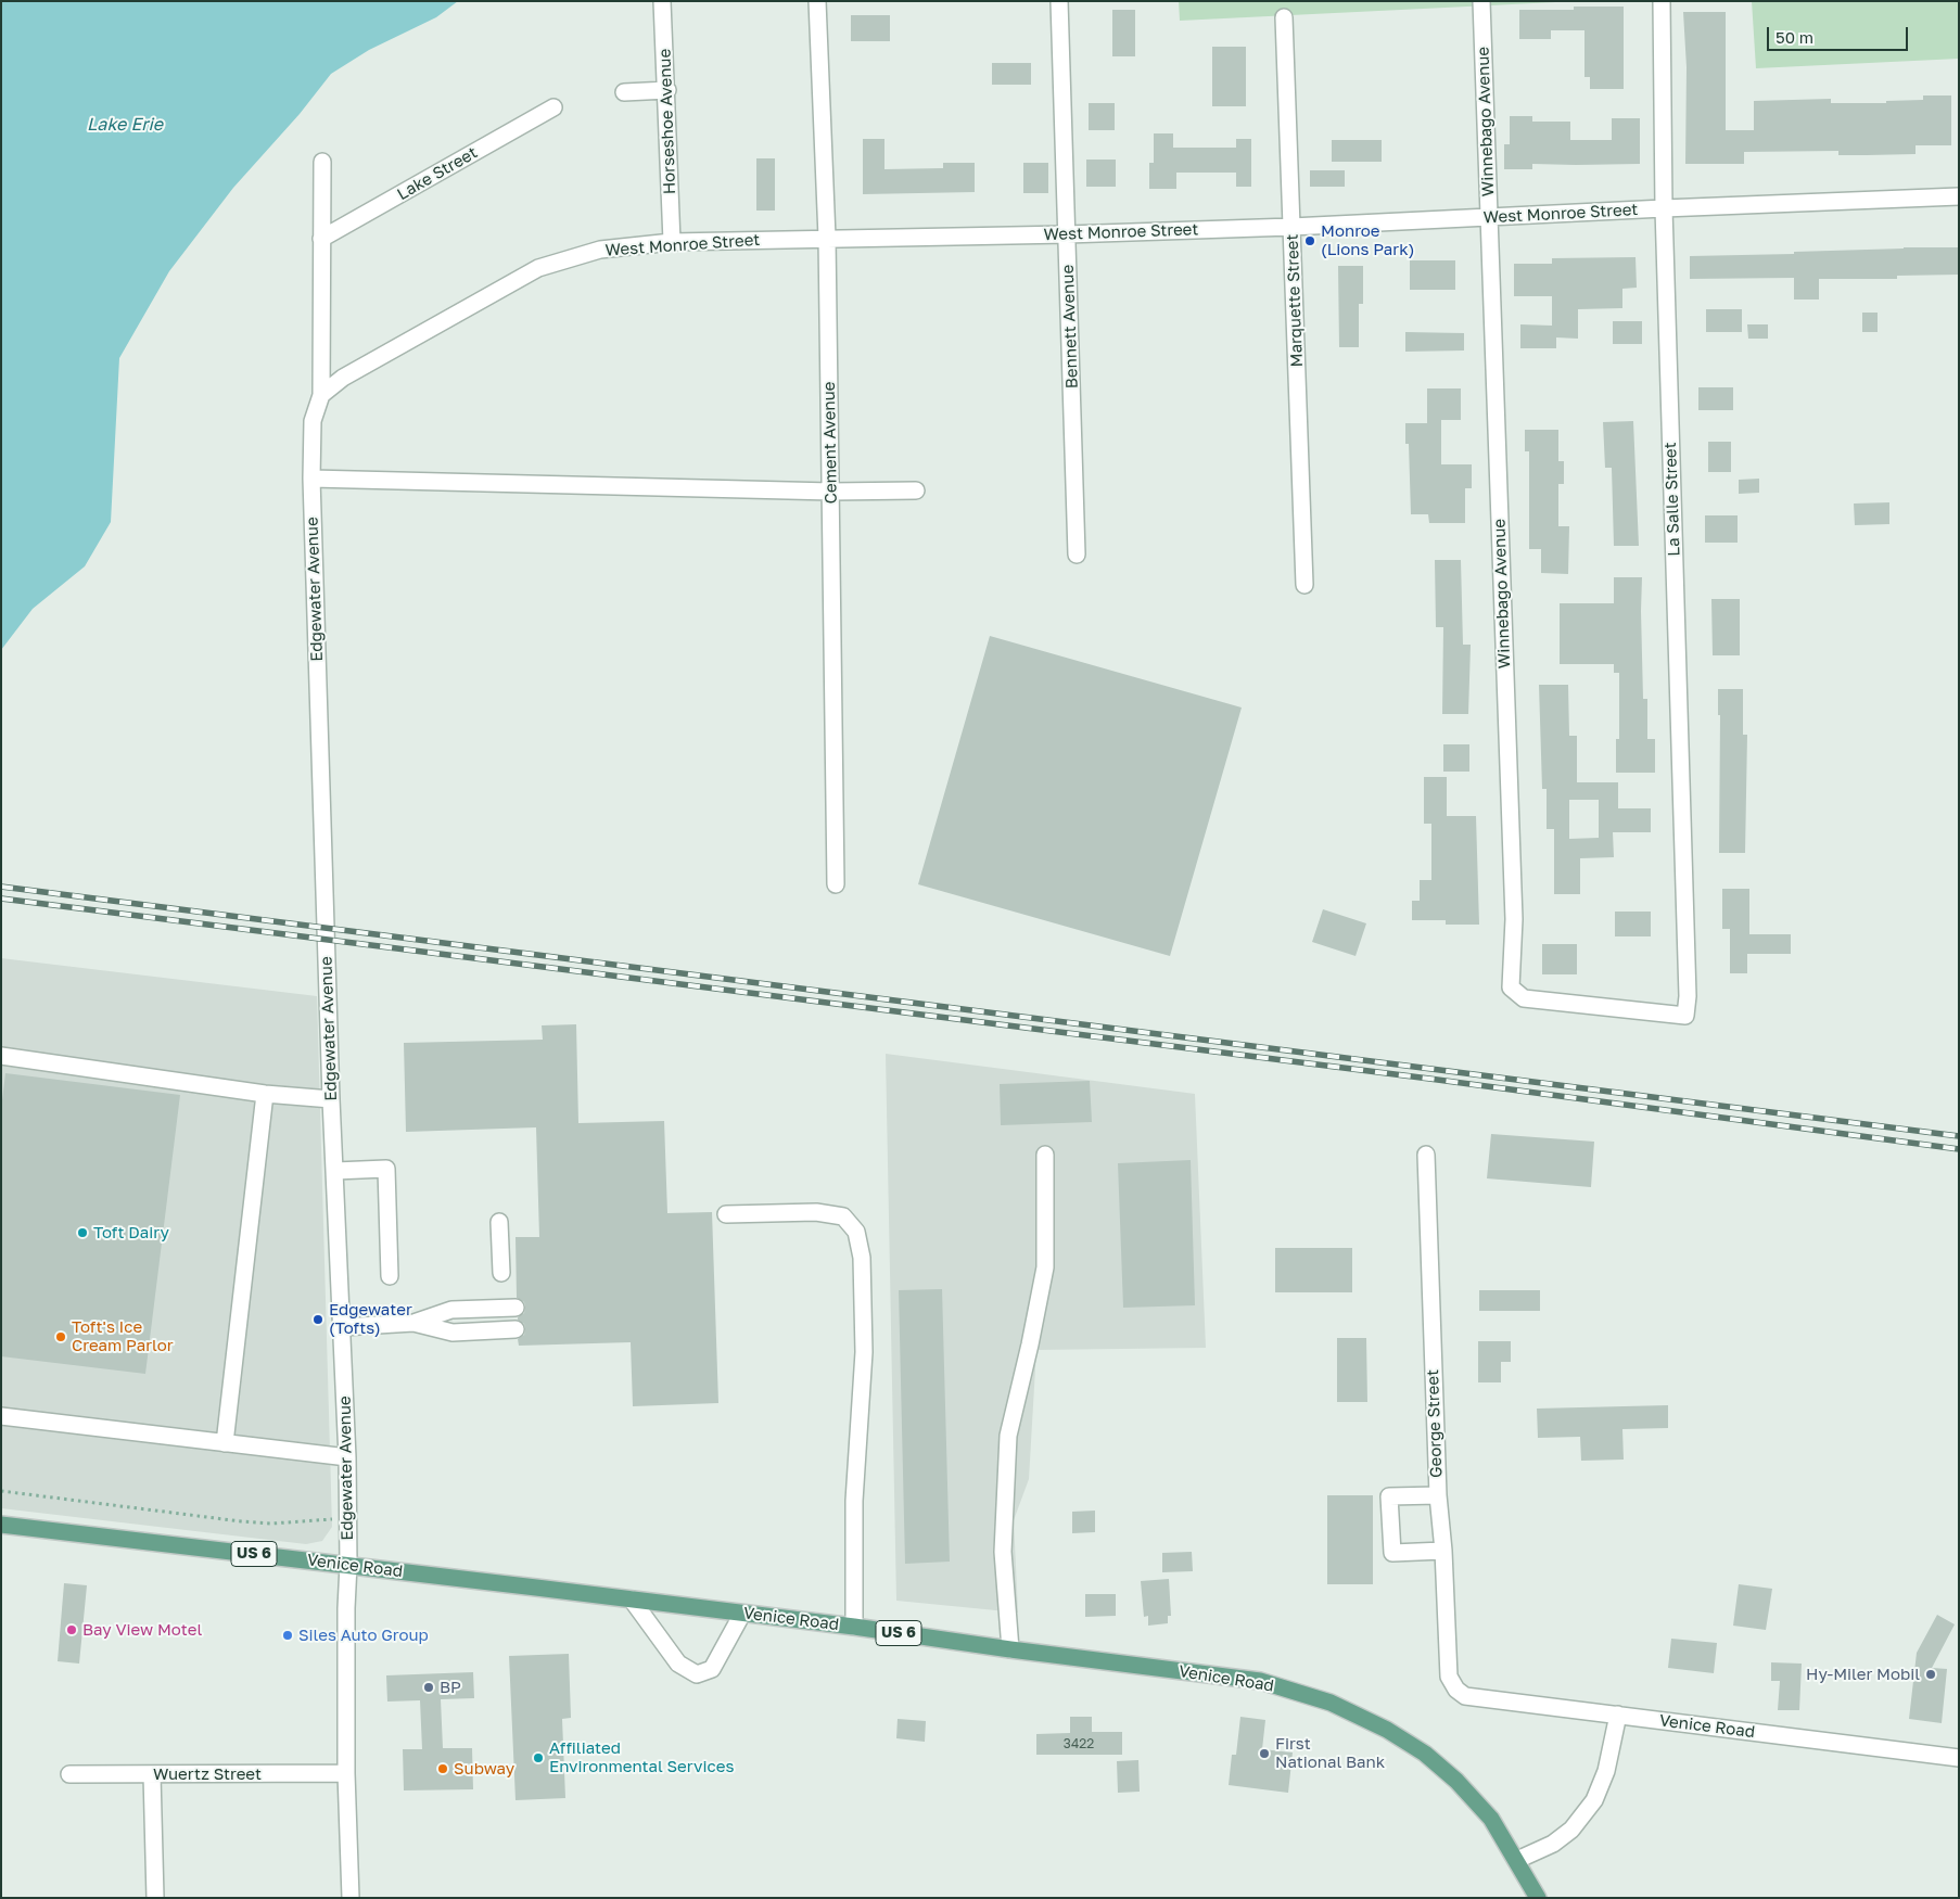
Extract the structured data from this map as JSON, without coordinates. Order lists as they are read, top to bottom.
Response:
{
  "streets": {
    "main road": ["US 6", "Venice Road"],
    "street": [
      "Horseshoe Avenue",
      "Winnebago Avenue",
      "Lake Street",
      "West Monroe Street",
      "Marquette Street",
      "Bennett Avenue",
      "Cement Avenue",
      "La Salle Street",
      "Edgewater Avenue",
      "George Street",
      "Wuertz Street"
    ]
  },
  "crossings": [
    ["Horseshoe Avenue", "West Monroe Street"],
    ["Winnebago Avenue", "West Monroe Street"],
    ["Winnebago Avenue", "La Salle Street"],
    ["Lake Street", "Edgewater Avenue"],
    ["West Monroe Street", "Marquette Street"],
    ["West Monroe Street", "Bennett Avenue"],
    ["West Monroe Street", "Cement Avenue"],
    ["West Monroe Street", "La Salle Street"],
    ["West Monroe Street", "Edgewater Avenue"],
    ["Edgewater Avenue", "Venice Road"],
    ["Edgewater Avenue", "Wuertz Street"],
    ["George Street", "Venice Road"]
  ],
  "water": ["Lake Erie"],
  "places": [
    "Monroe (Lions Park)",
    "Toft Dairy",
    "Edgewater (Tofts)",
    "Toft's Ice Cream Parlor",
    "Bay View Motel",
    "Siles Auto Group",
    "Hy-Miler Mobil",
    "BP",
    "First National Bank",
    "Affiliated Environmental Services",
    "Subway"
  ],
  "house_numbers": ["3422"],
  "scale_bar": "50 m"
}
